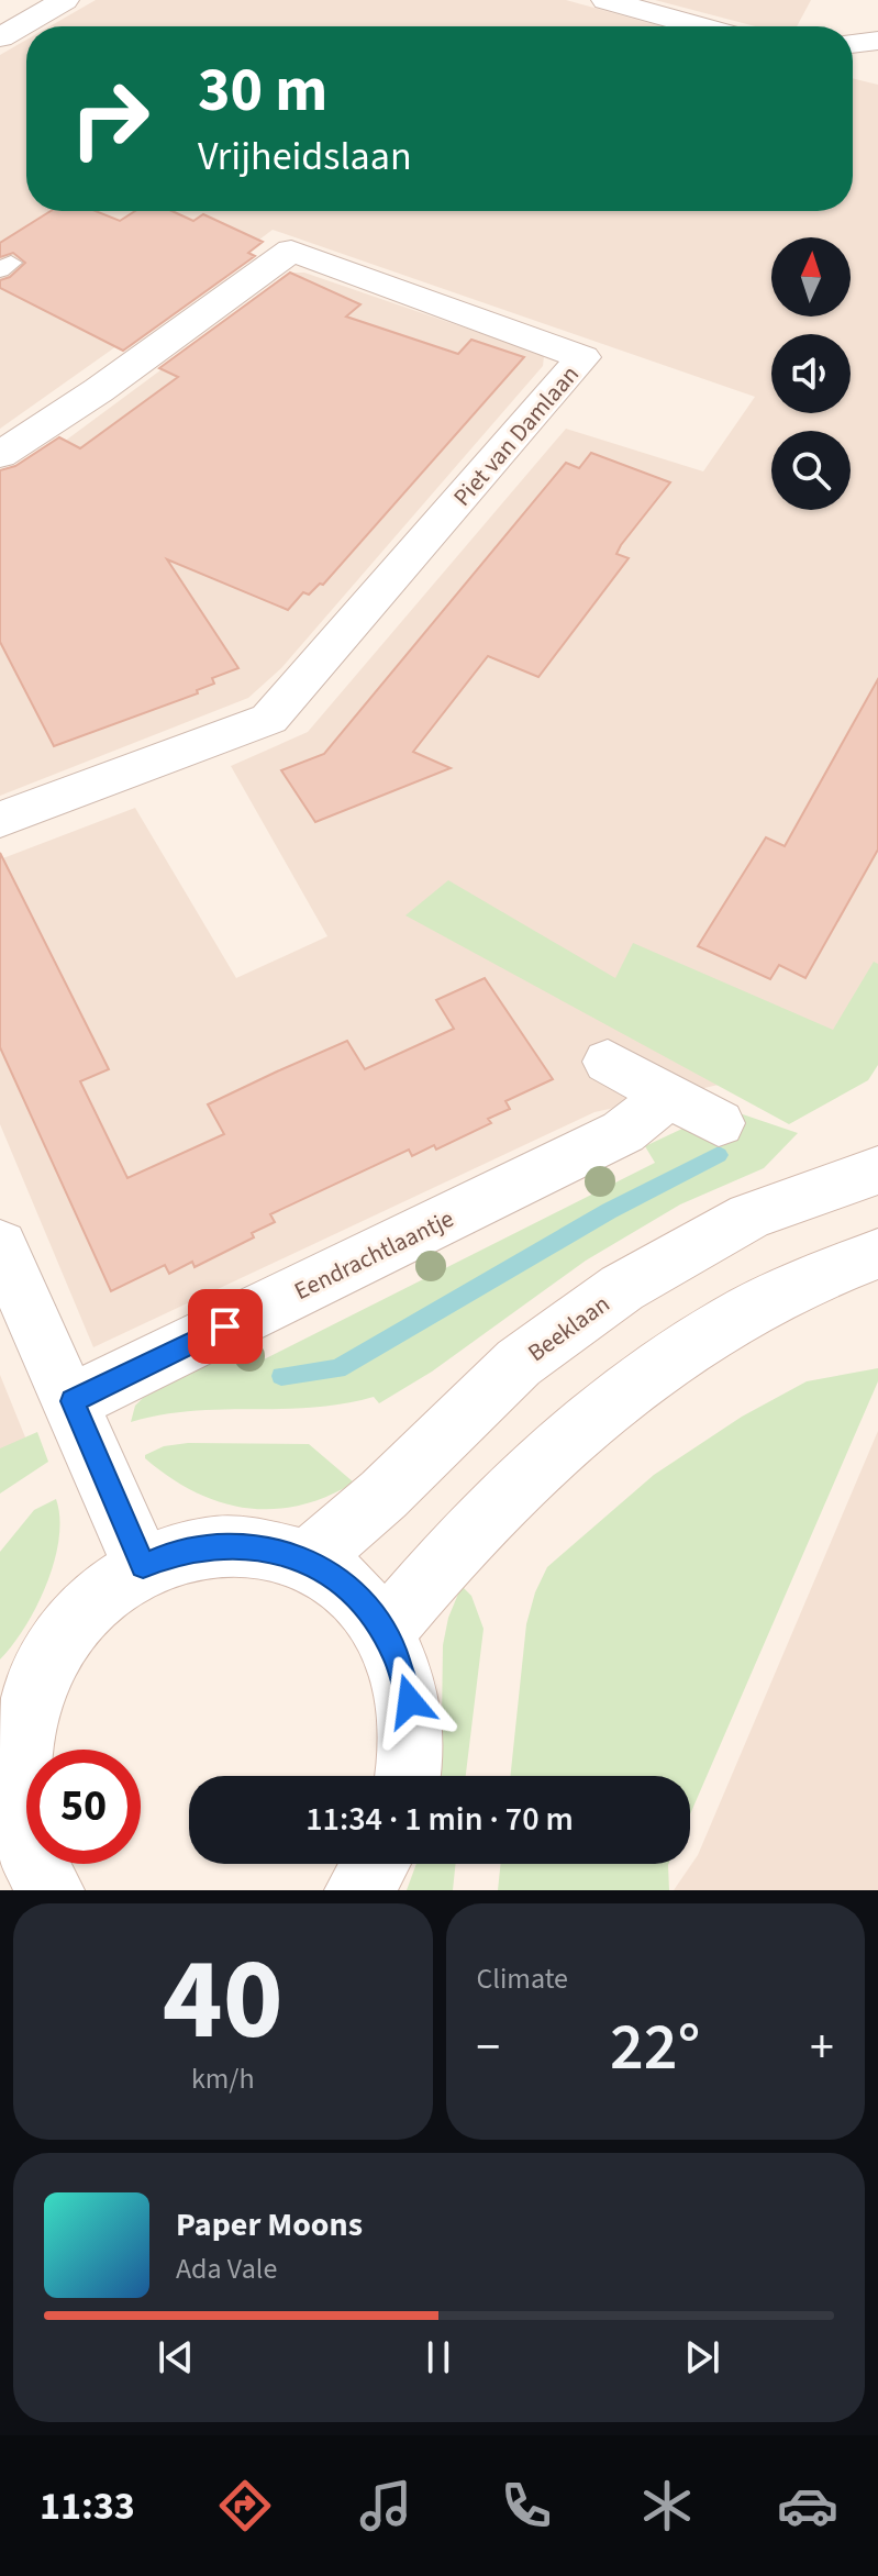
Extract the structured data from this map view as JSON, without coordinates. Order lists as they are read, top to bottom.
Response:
{
  "streets": {
    "street": ["Piet van Damlaan", "Eendrachtlaantje", "Beeklaan"]
  },
  "north": "top",
  "page": {
    "turn": ["30 m", "Vrijheidslaan"],
    "limit": "50",
    "trip": "11:34 · 1 min · 70 m",
    "tile": [
      ["40", "km/h"],
      "Climate"
    ],
    "heat": ["−", "22°", "+"],
    "song": ["Paper Moons", "Ada Vale"],
    "tabs": "11:33"
  }
}
